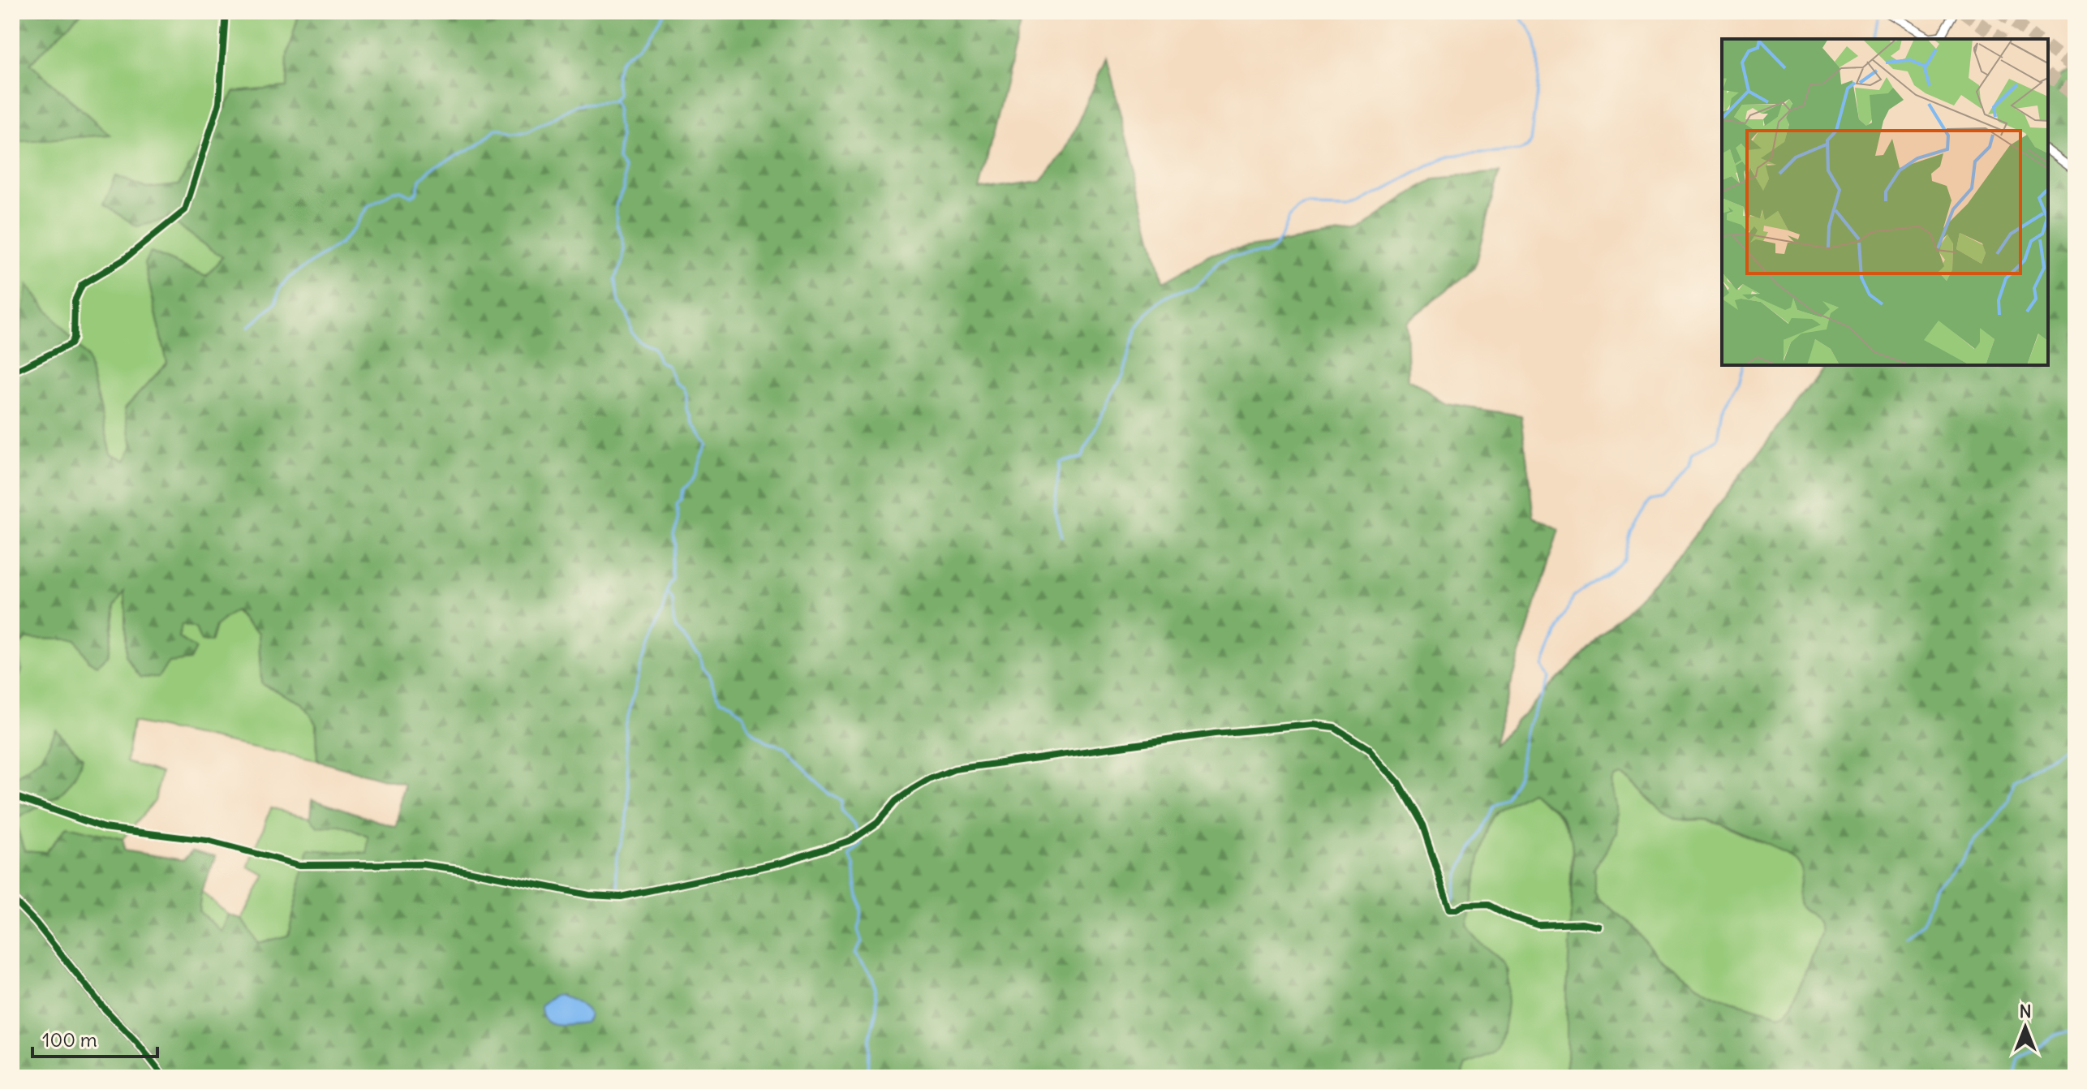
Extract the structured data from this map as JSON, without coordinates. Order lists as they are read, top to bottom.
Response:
{
  "scale_bar": "100 m",
  "north": "top"
}
